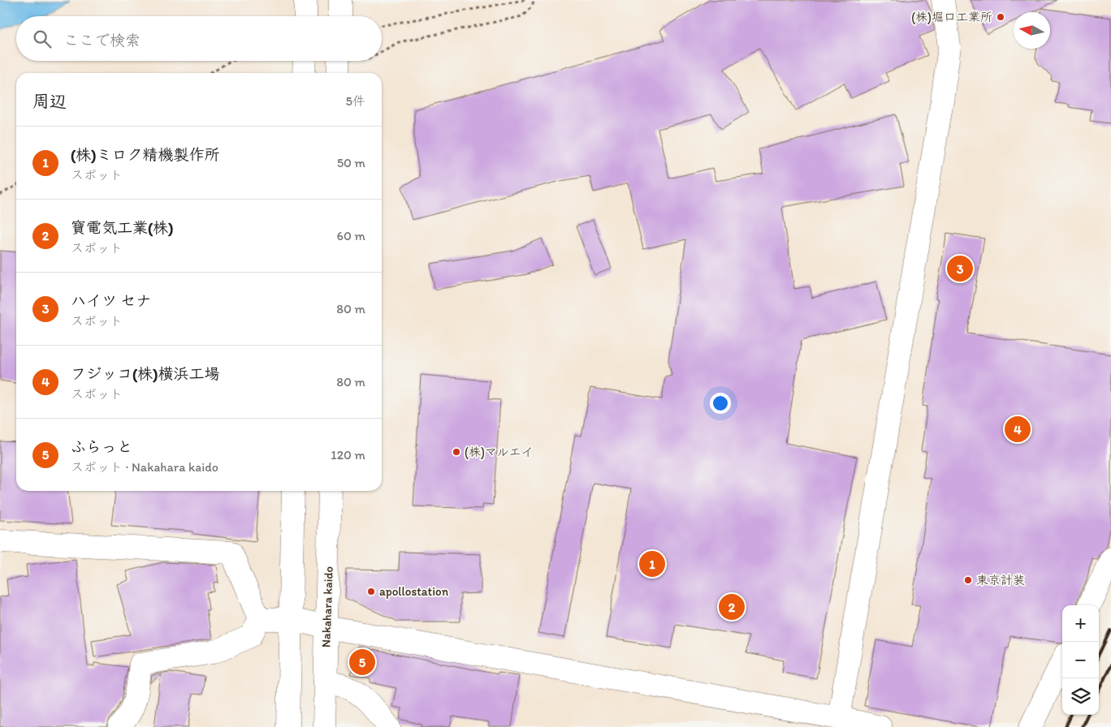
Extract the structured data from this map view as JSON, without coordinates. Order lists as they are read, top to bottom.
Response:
{
  "streets": {
    "street": ["Nakahara kaido"]
  },
  "places": [
    "(株)堀口工業所",
    "(株)マルエイ",
    "東京計装",
    "apollostation"
  ],
  "north": "left",
  "page": {
    "search": "ここで検索",
    "heading": ["周辺", "5件"],
    "list": [
      {
        "mark": "1",
        "name": "(株)ミロク精機製作所",
        "note": "スポット",
        "value": "50 m"
      },
      {
        "mark": "2",
        "name": "寶電気工業(株)",
        "note": "スポット",
        "value": "60 m"
      },
      {
        "mark": "3",
        "name": "ハイツ セナ",
        "note": "スポット",
        "value": "80 m"
      },
      {
        "mark": "4",
        "name": "フジッコ(株)横浜工場",
        "note": "スポット",
        "value": "80 m"
      },
      {
        "mark": "5",
        "name": "ふらっと",
        "note": "スポット · Nakahara kaido",
        "value": "120 m"
      }
    ],
    "pins": [
      "3",
      "4",
      "1",
      "2",
      "5"
    ],
    "map_buttons": ["+", "−"]
  }
}
